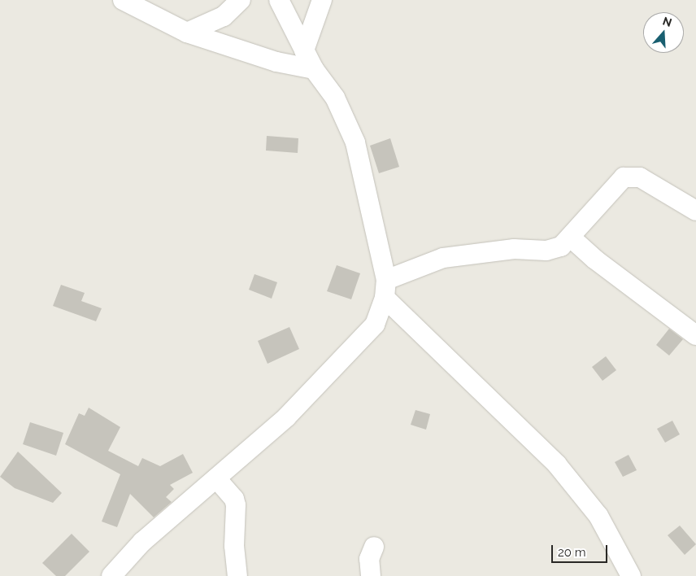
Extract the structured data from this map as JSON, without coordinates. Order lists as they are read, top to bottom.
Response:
{
  "scale_bar": "20 m",
  "north": "top"
}
